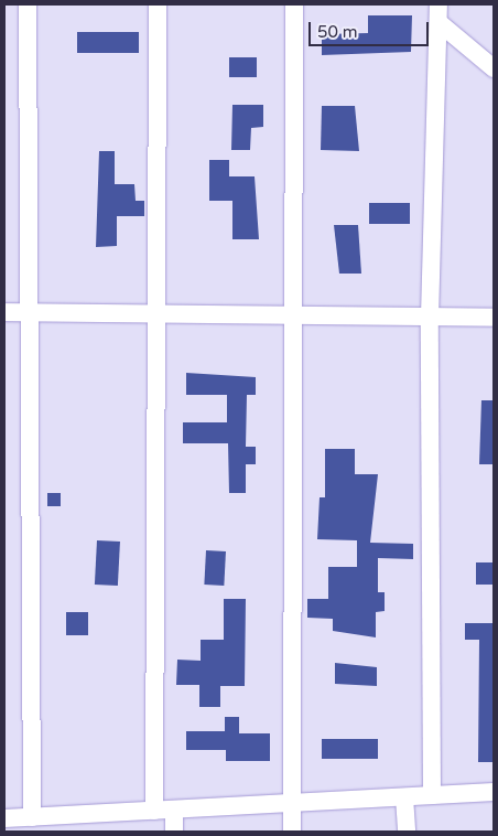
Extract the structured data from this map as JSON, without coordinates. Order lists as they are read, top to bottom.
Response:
{
  "scale_bar": "50 m"
}
